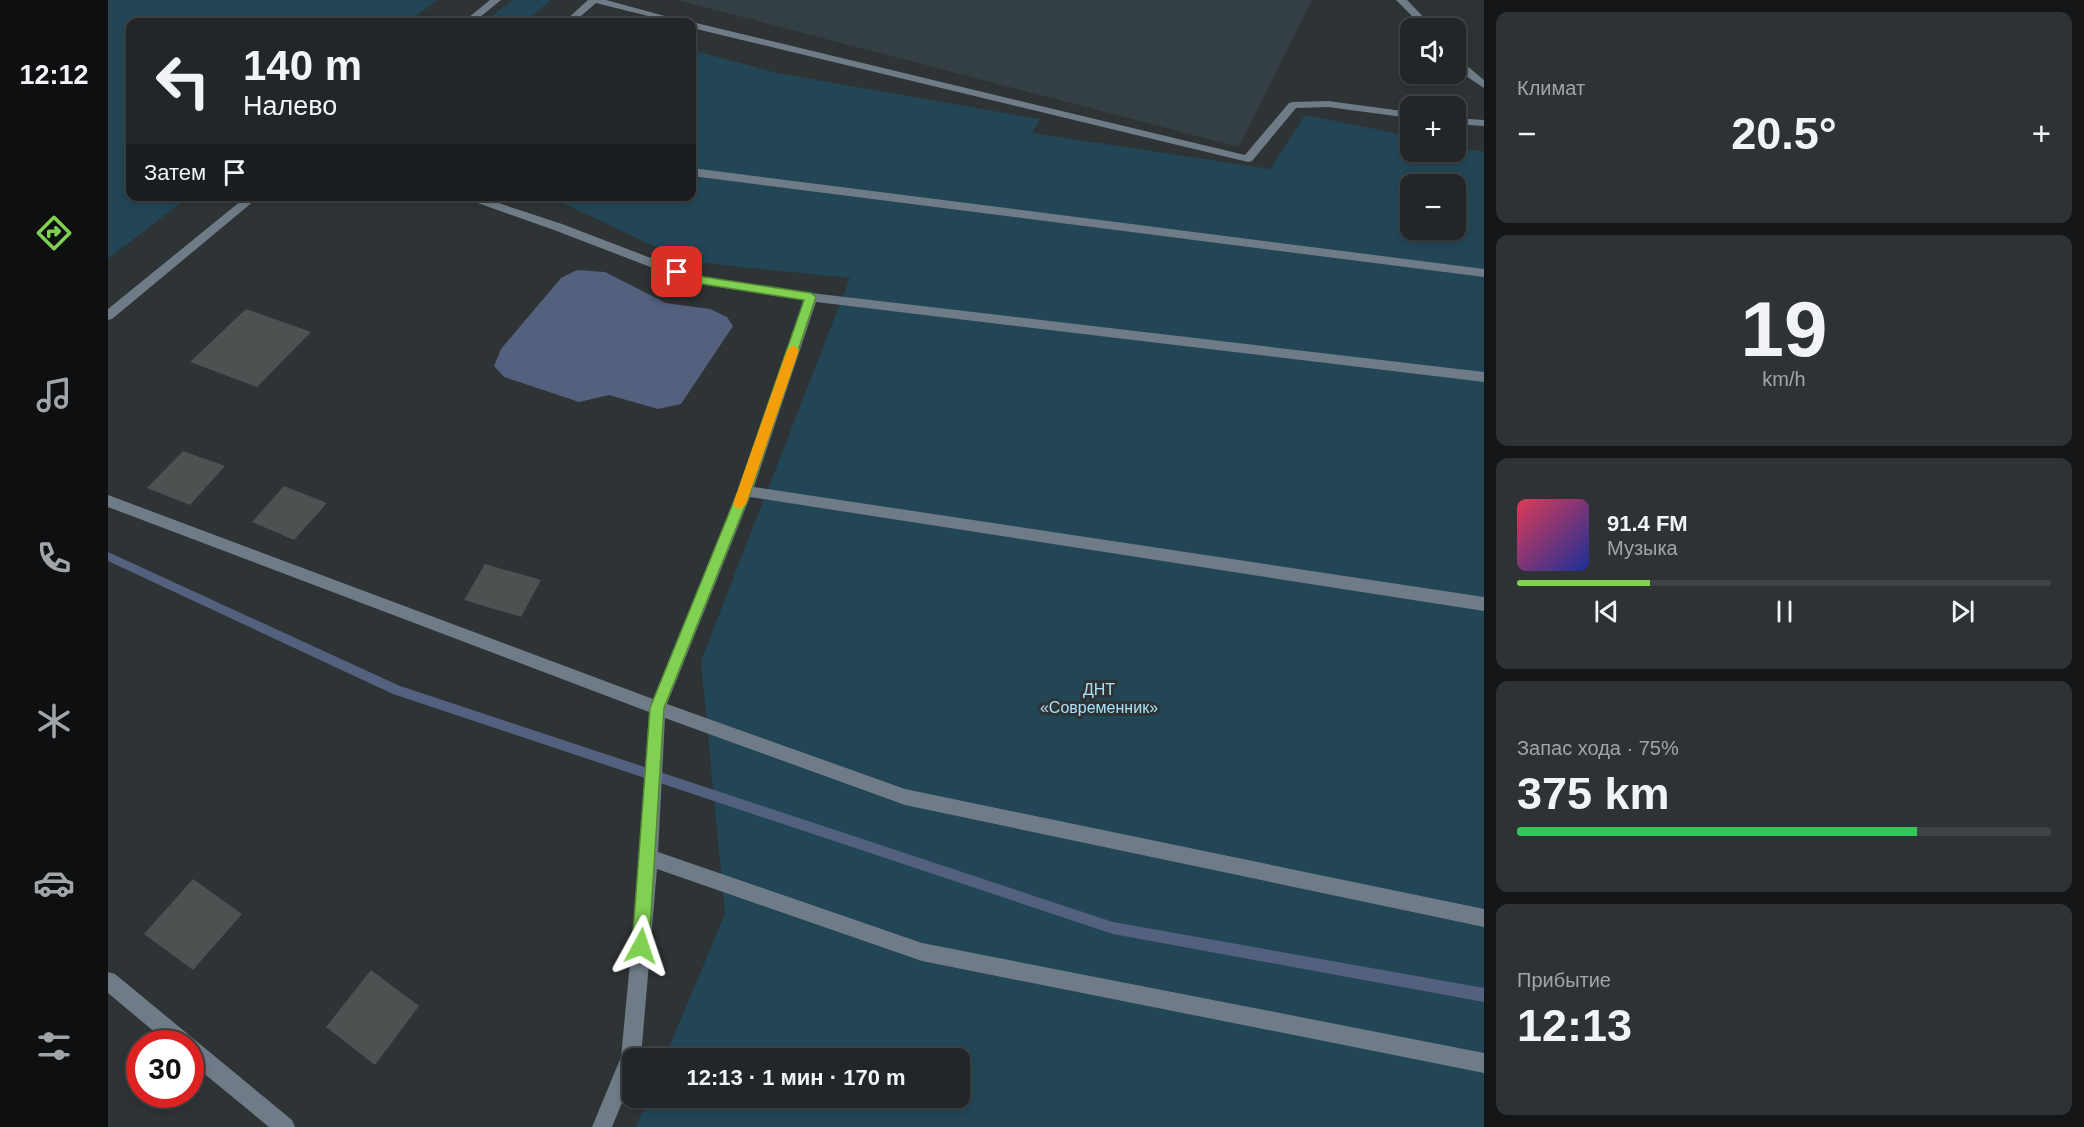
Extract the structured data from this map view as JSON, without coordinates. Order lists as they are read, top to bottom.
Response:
{
  "parks": ["ДНТ «Современник»"],
  "page": {
    "tabs": "12:12",
    "tile": [
      "Климат",
      ["19", "km/h"],
      ["Запас хода · 75%", "375 km"],
      ["Прибытие", "12:13"]
    ],
    "map_buttons": ["+", "−"],
    "turn": ["140 m", "Налево"],
    "heat": ["−", "20.5°", "+"],
    "then": "Затем",
    "song": ["91.4 FM", "Музыка"],
    "limit": "30",
    "trip": "12:13 · 1 мин · 170 m"
  }
}
